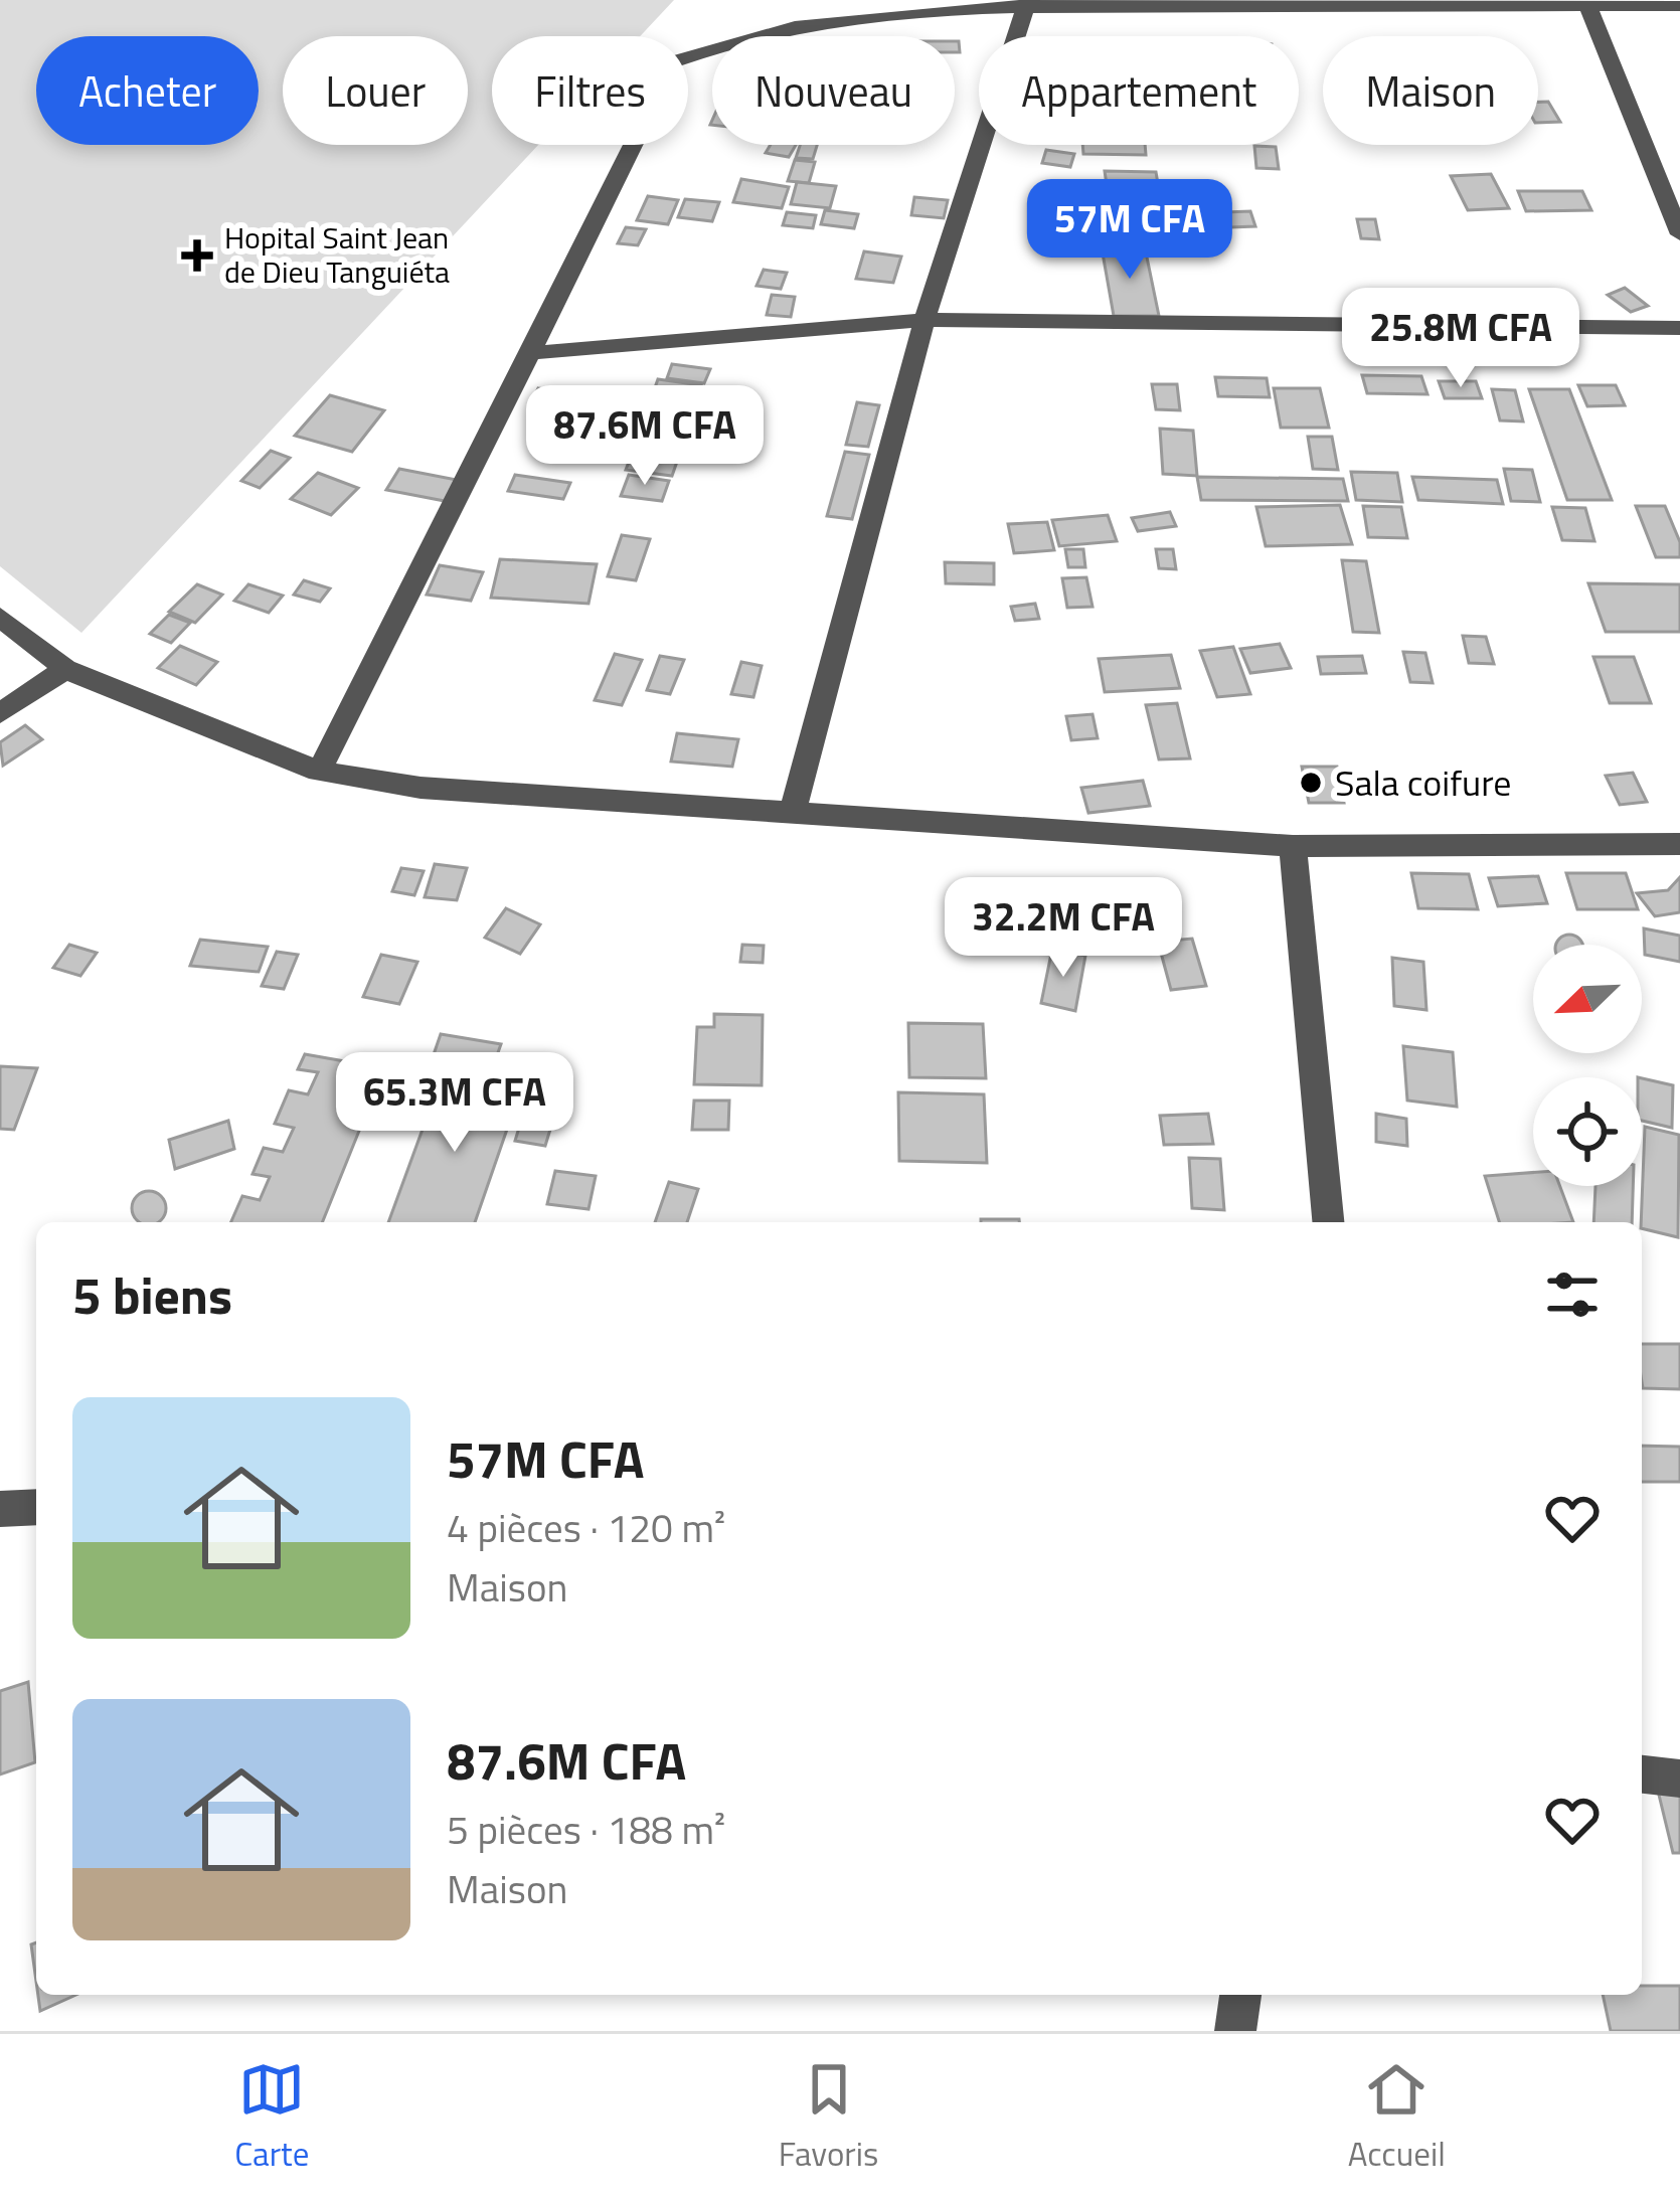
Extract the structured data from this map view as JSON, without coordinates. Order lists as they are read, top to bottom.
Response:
{
  "places": {
    "health": ["Hopital Saint Jean de Dieu Tanguiéta"],
    "other": ["Sala coifure"]
  },
  "north": "bottom left",
  "page": {
    "chip": [
      "Acheter",
      "Louer",
      "Filtres",
      "Nouveau",
      "Appartement",
      "Maison"
    ],
    "price": [
      "57M CFA",
      "25.8M CFA",
      "87.6M CFA",
      "32.2M CFA",
      "65.3M CFA"
    ],
    "heading": "5 biens",
    "list": [
      {
        "name": "57M CFA",
        "note": "4 pièces · 120 m² · Maison"
      },
      {
        "name": "87.6M CFA",
        "note": "5 pièces · 188 m² · Maison"
      }
    ],
    "tabs": ["Carte", "Favoris", "Accueil"]
  }
}
